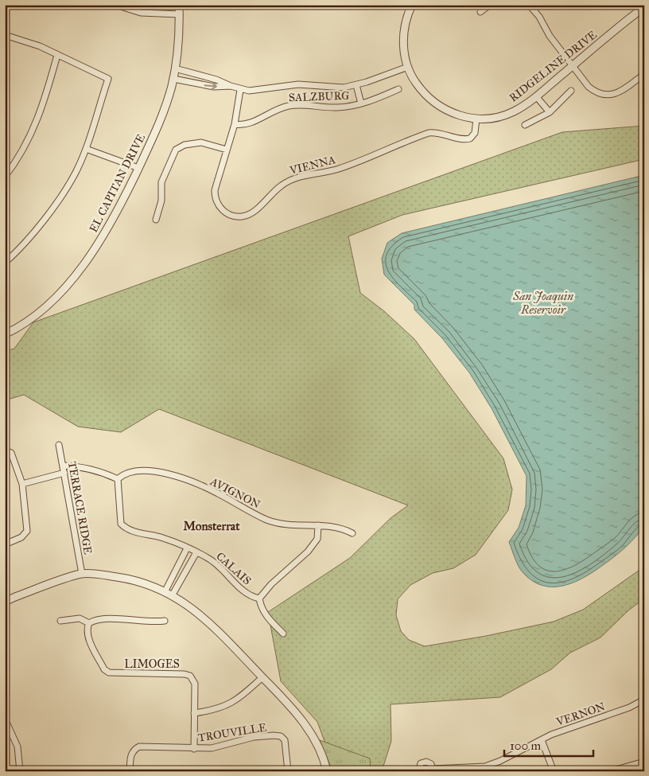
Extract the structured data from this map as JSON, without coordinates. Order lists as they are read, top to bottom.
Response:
{
  "streets": {
    "street": [
      "RIDGELINE DRIVE",
      "SALZBURG",
      "VIENNA",
      "EL CAPITAN DRIVE",
      "AVIGNON",
      "TERRACE RIDGE",
      "CALAIS",
      "LIMOGES",
      "VERNON",
      "TROUVILLE"
    ]
  },
  "crossings": [
    ["RIDGELINE DRIVE", "VIENNA"],
    ["SALZBURG", "VIENNA"],
    ["AVIGNON", "CALAIS"]
  ],
  "districts": ["Monsterrat"],
  "water": ["San Joaquin Reservoir"],
  "scale_bar": "100 m"
}
